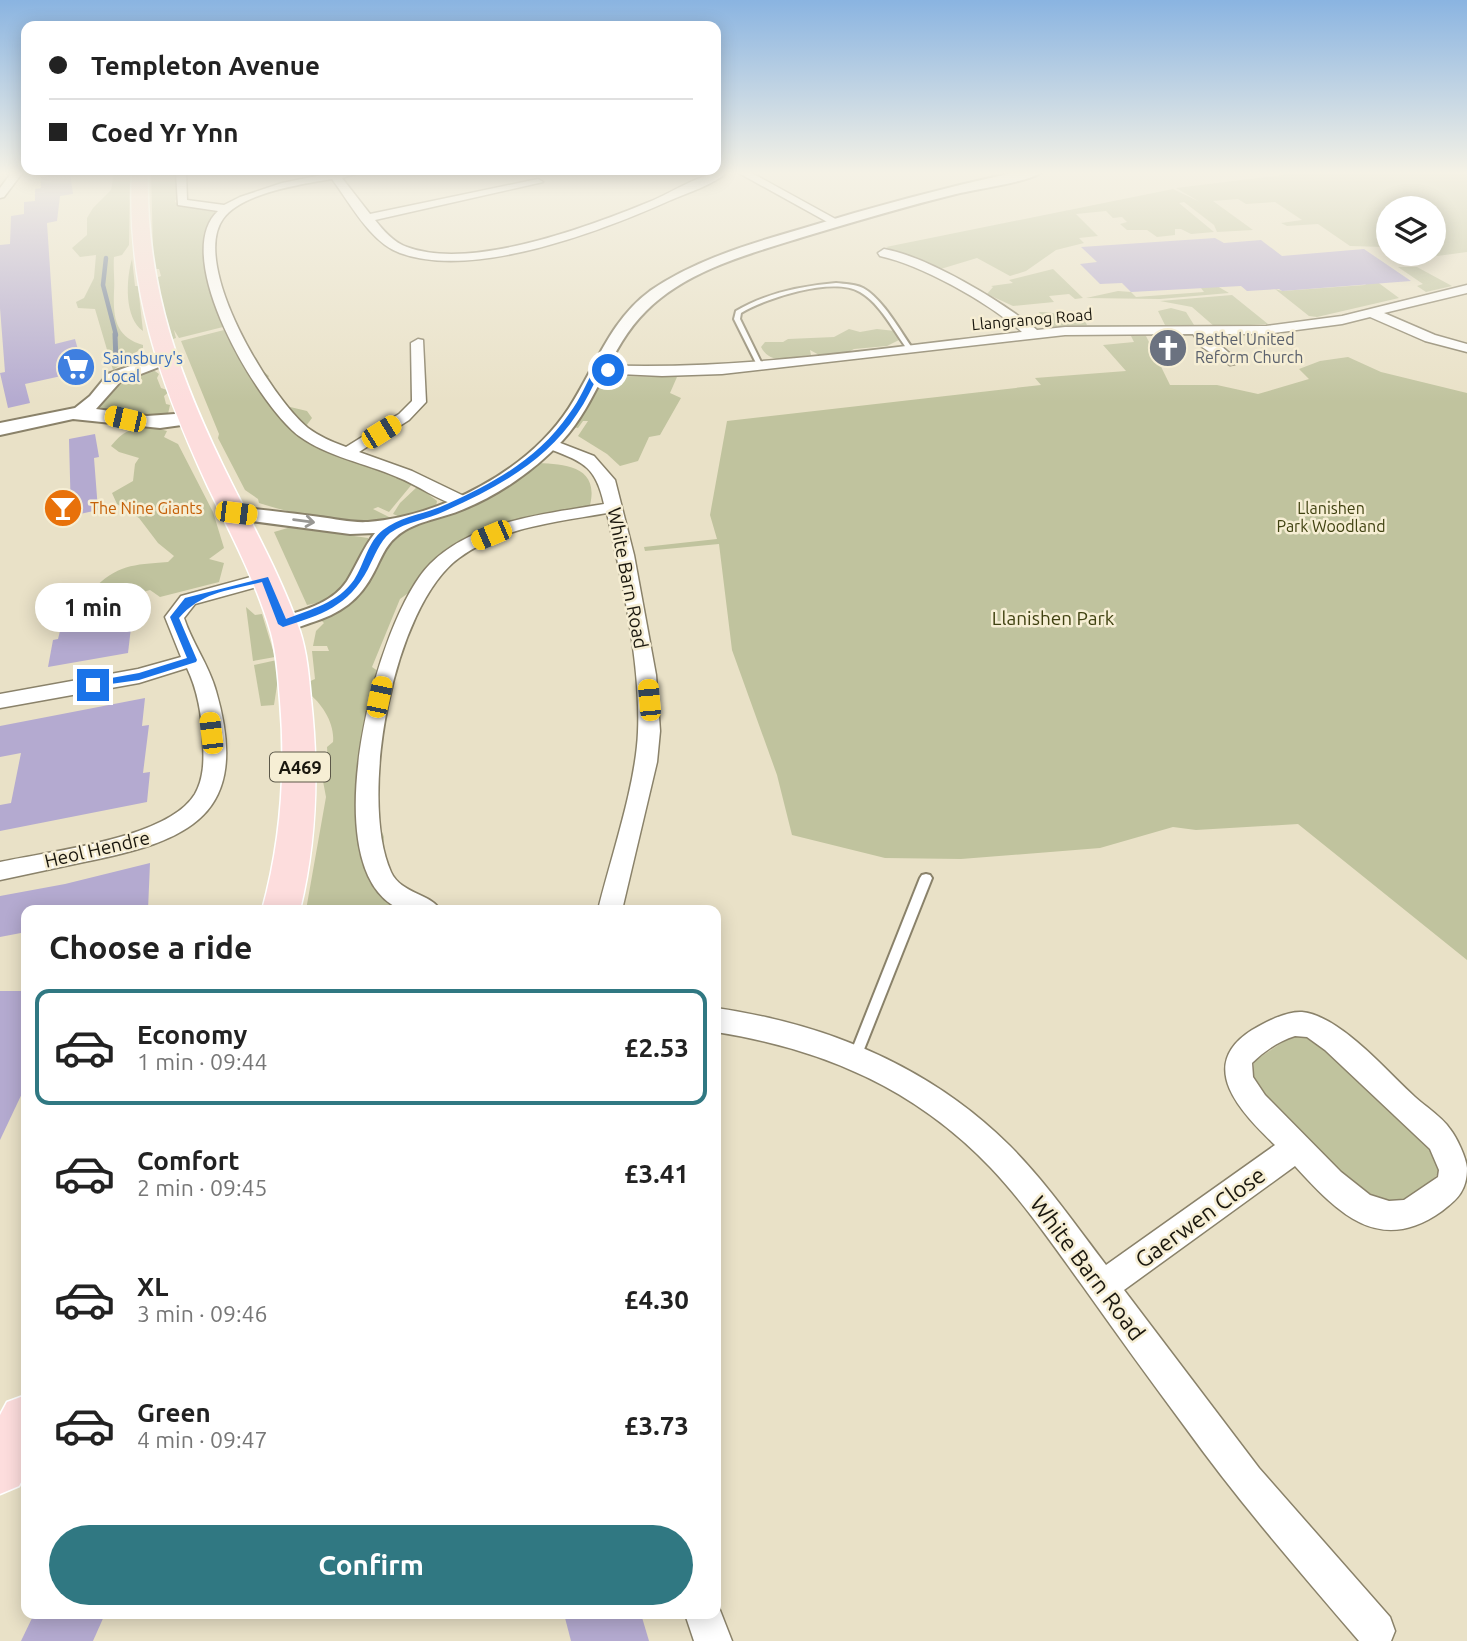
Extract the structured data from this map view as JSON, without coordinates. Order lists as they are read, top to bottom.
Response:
{
  "streets": {
    "main road": ["A469"],
    "street": [
      "Llangranog Road",
      "White Barn Road",
      "Heol Hendre",
      "Gaerwen Close"
    ]
  },
  "crossings": [
    ["White Barn Road", "Gaerwen Close"],
    ["A469", "Heol Hendre"]
  ],
  "parks": ["Llanishen Park Woodland", "Llanishen Park"],
  "places": {
    "church": ["Bethel United Reform Church"],
    "supermarket": ["Sainsbury's Local"],
    "bar": ["The Nine Giants"]
  },
  "page": {
    "banner": ["Templeton Avenue", "Coed Yr Ynn"],
    "bubble": "1 min",
    "heading": "Choose a ride",
    "list": [
      {
        "name": "Economy",
        "note": "1 min · 09:44",
        "value": "£2.53"
      },
      {
        "name": "Comfort",
        "note": "2 min · 09:45",
        "value": "£3.41"
      },
      {
        "name": "XL",
        "note": "3 min · 09:46",
        "value": "£4.30"
      },
      {
        "name": "Green",
        "note": "4 min · 09:47",
        "value": "£3.73"
      }
    ],
    "buttons": "Confirm"
  }
}
